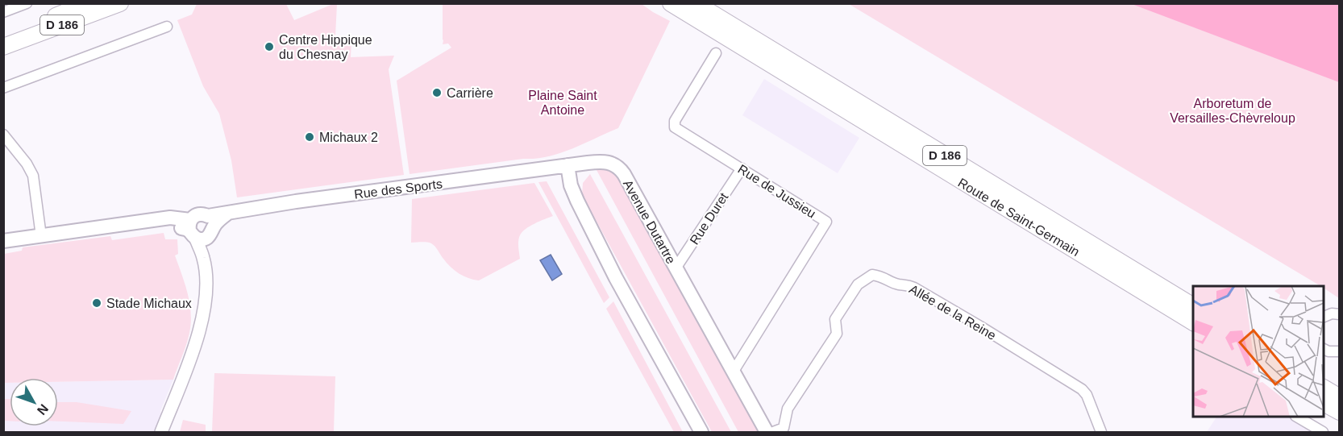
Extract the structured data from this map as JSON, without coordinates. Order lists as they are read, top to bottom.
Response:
{
  "streets": {
    "main road": [
      "D 186",
      "Rue des Sports",
      "Route de Saint-Germain",
      "Avenue Dutartre"
    ],
    "street": ["Rue de Jussieu", "Rue Duret", "Allée de la Reine"]
  },
  "crossings": [
    ["Rue des Sports", "Avenue Dutartre"],
    ["Rue de Jussieu", "Rue Duret"],
    ["Rue de Jussieu", "Avenue Dutartre"],
    ["Rue Duret", "Avenue Dutartre"]
  ],
  "parks": ["Plaine Saint Antoine", "Arboretum de Versailles-Chèvreloup"],
  "places": [
    "Centre Hippique du Chesnay",
    "Carrière",
    "Michaux 2",
    "Stade Michaux"
  ],
  "north": "bottom right"
}
